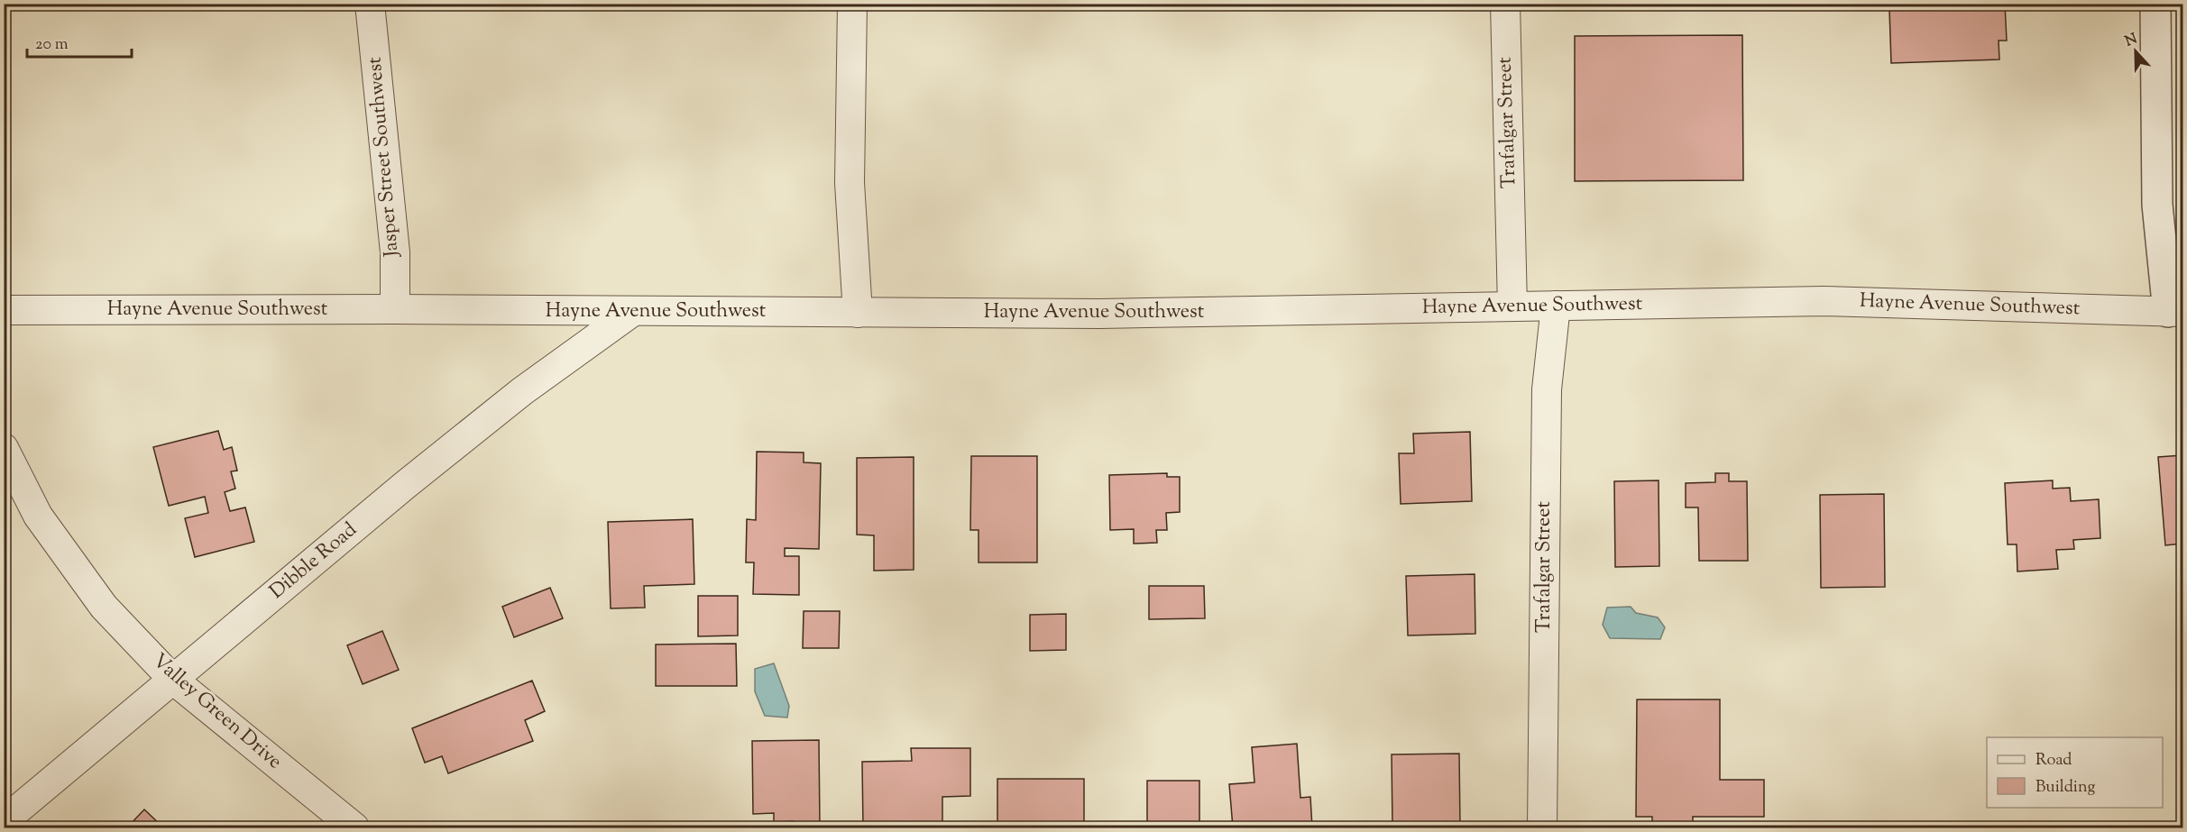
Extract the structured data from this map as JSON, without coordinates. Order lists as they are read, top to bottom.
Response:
{
  "streets": {
    "street": [
      "Trafalgar Street",
      "Jasper Street Southwest",
      "Hayne Avenue Southwest",
      "Dibble Road",
      "Valley Green Drive"
    ]
  },
  "crossings": [
    ["Trafalgar Street", "Hayne Avenue Southwest"],
    ["Jasper Street Southwest", "Hayne Avenue Southwest"],
    ["Hayne Avenue Southwest", "Dibble Road"],
    ["Dibble Road", "Valley Green Drive"]
  ],
  "legend": ["Road", "Building"],
  "scale_bar": "20 m",
  "north": "top"
}
